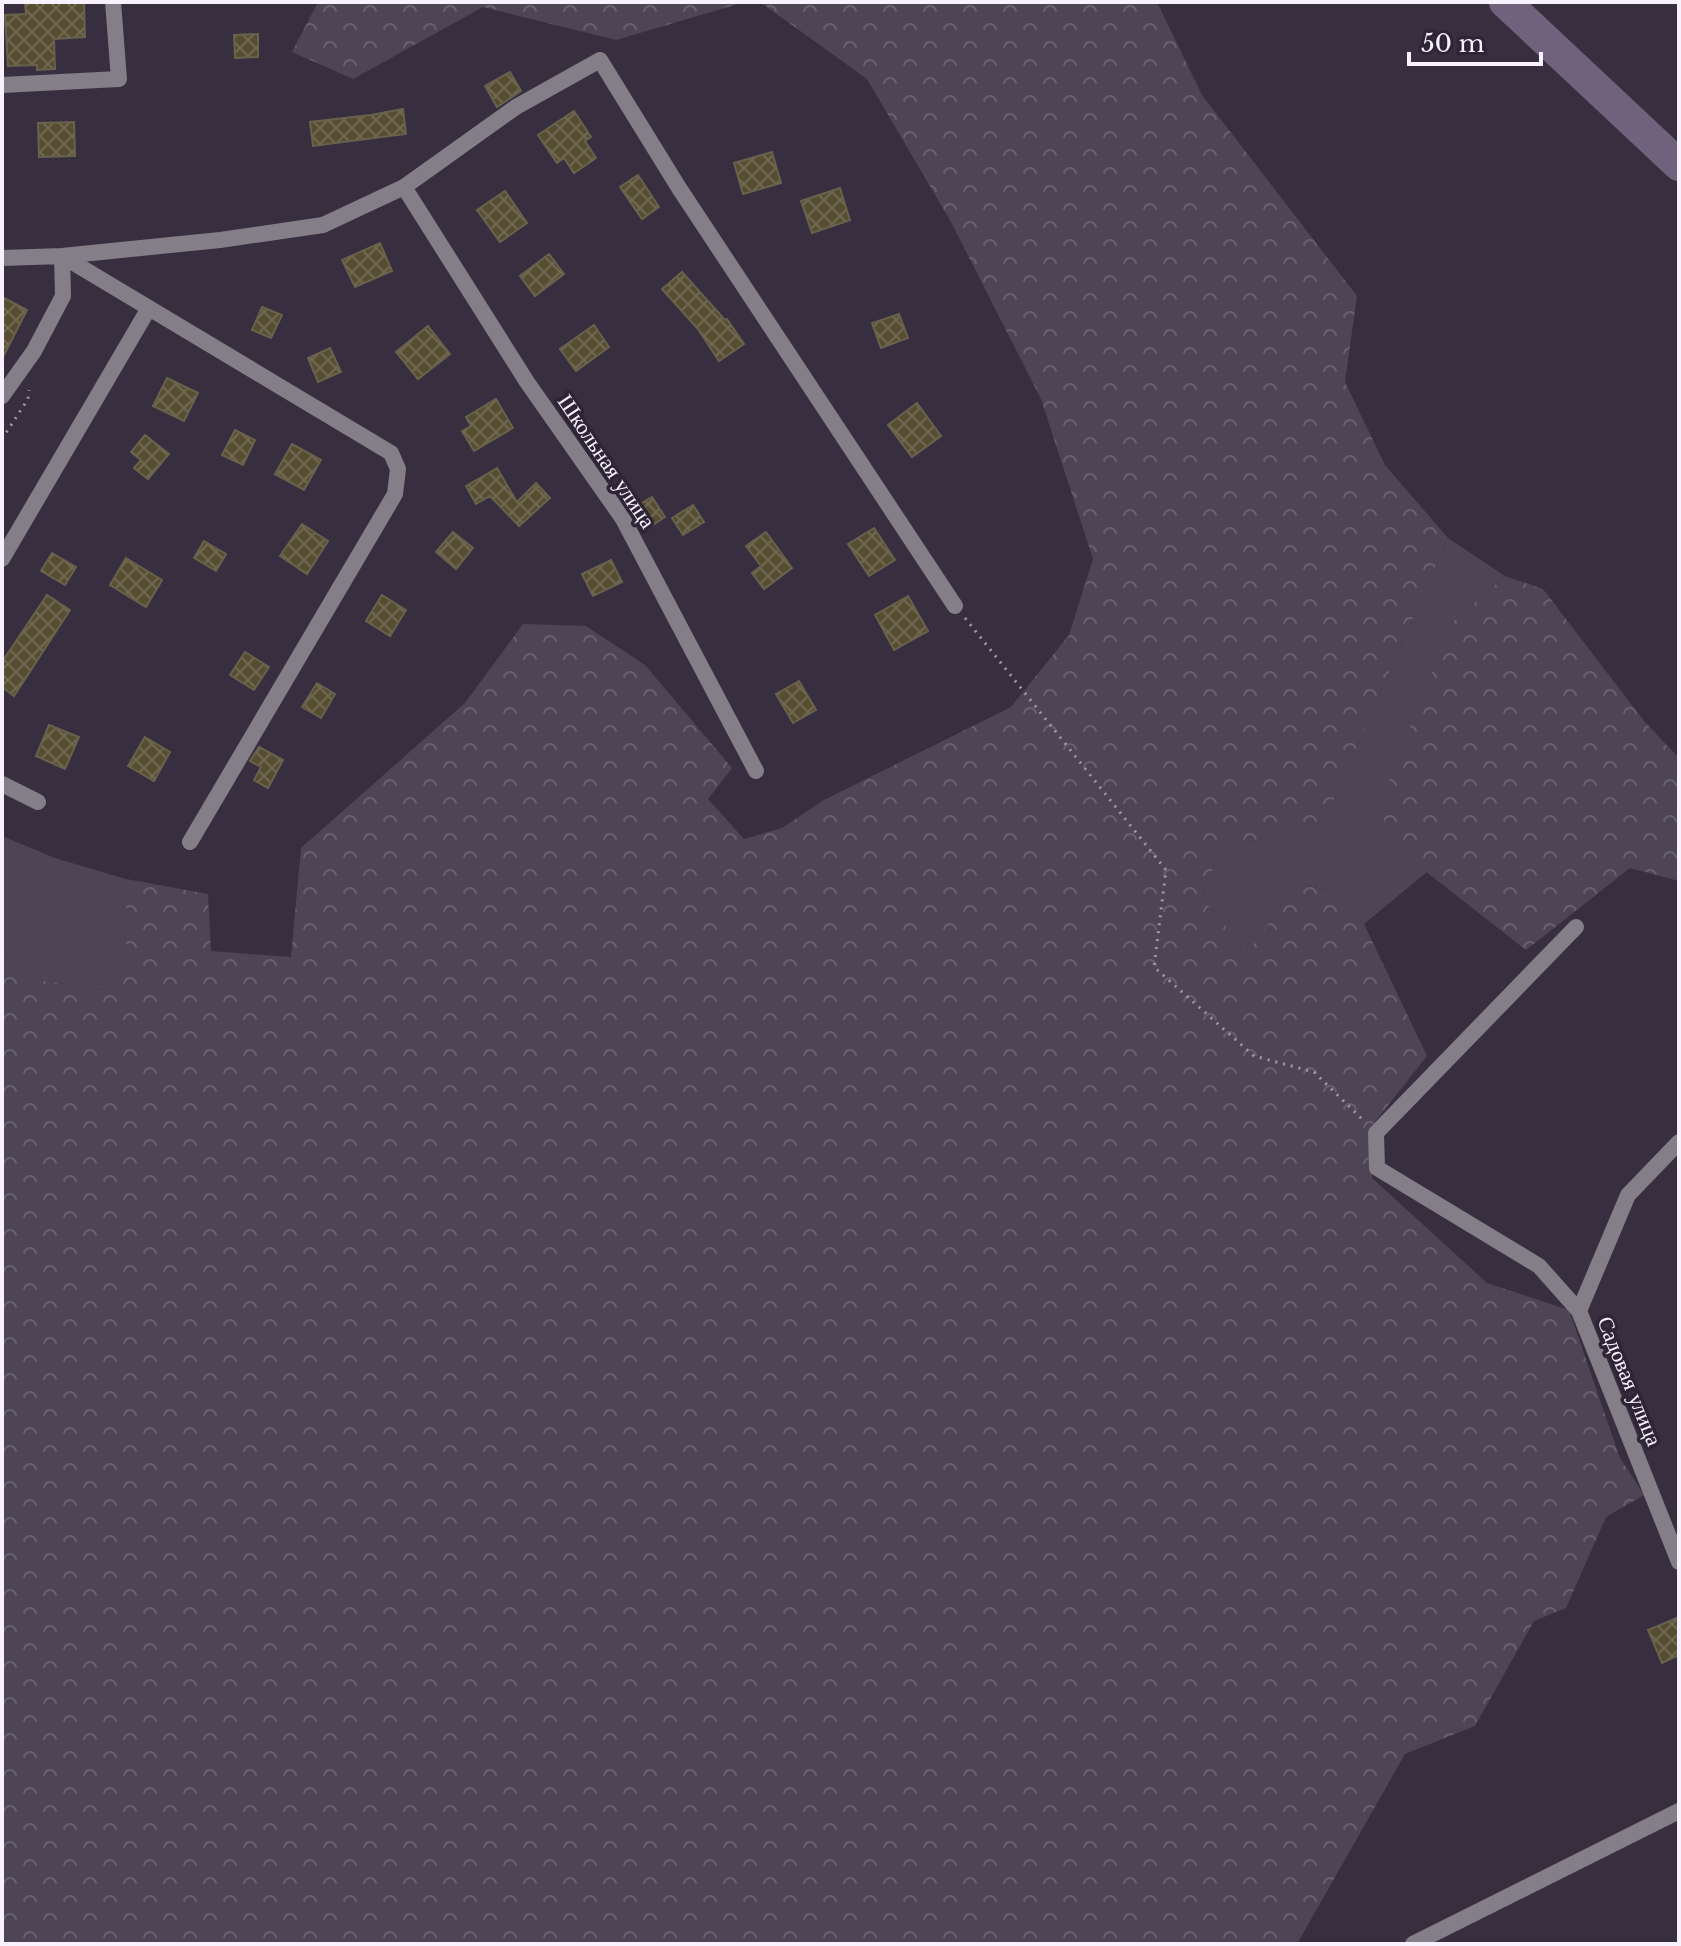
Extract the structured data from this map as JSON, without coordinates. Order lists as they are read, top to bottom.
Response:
{
  "streets": {
    "street": ["Школьная улица", "Садовая улица"]
  },
  "scale_bar": "50 m"
}
